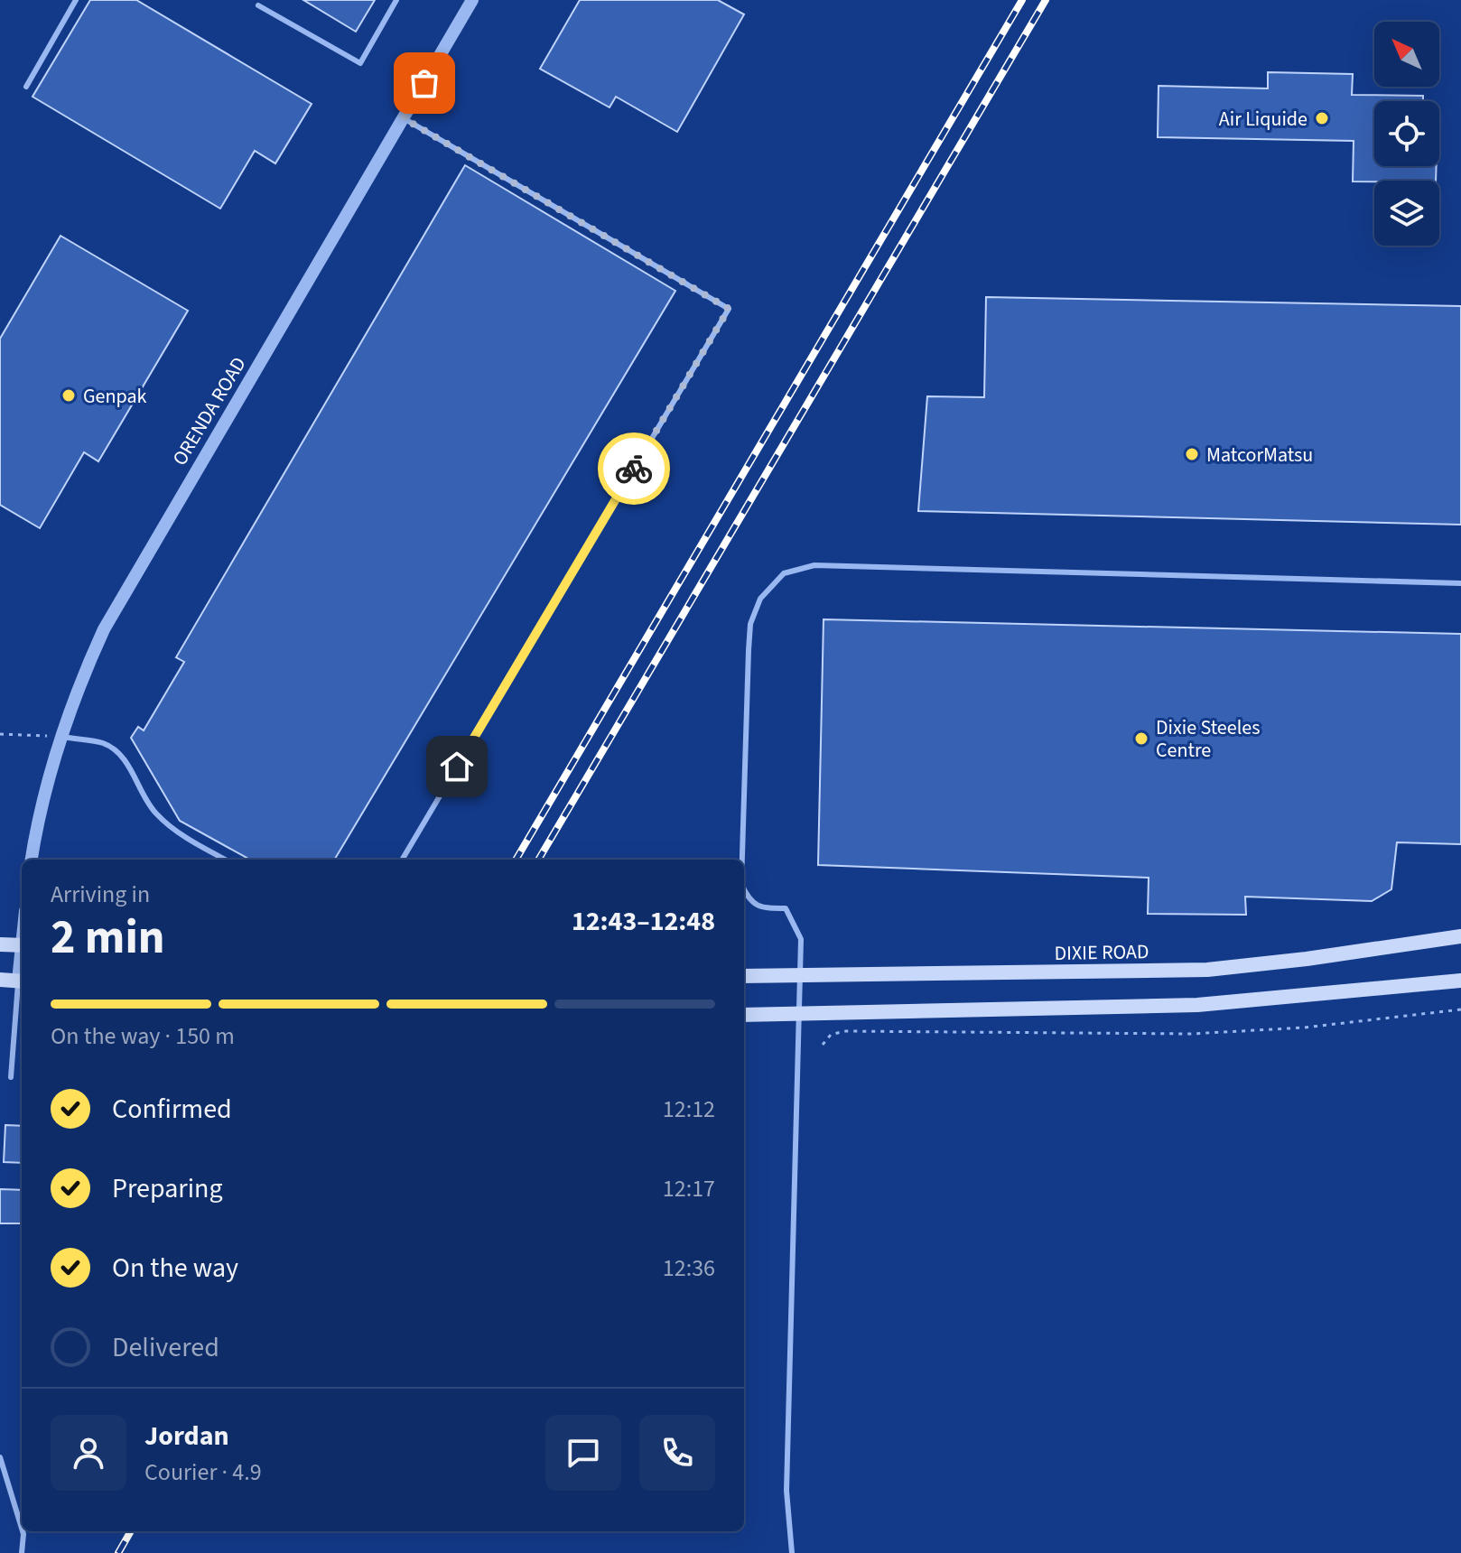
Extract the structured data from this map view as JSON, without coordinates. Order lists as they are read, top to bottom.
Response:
{
  "streets": {
    "main road": ["DIXIE ROAD"],
    "street": ["ORENDA ROAD"]
  },
  "places": [
    "Air Liquide",
    "Genpak",
    "MatcorMatsu",
    "Dixie Steeles Centre"
  ],
  "north": "top left",
  "page": {
    "heading": ["2 min", "Arriving in", "12:43–12:48"],
    "panel": ["Jordan", "Courier · 4.9"],
    "bar": "On the way · 150 m",
    "list": [
      ["Confirmed", "12:12"],
      ["Preparing", "12:17"],
      ["On the way", "12:36"],
      "Delivered"
    ]
  }
}
